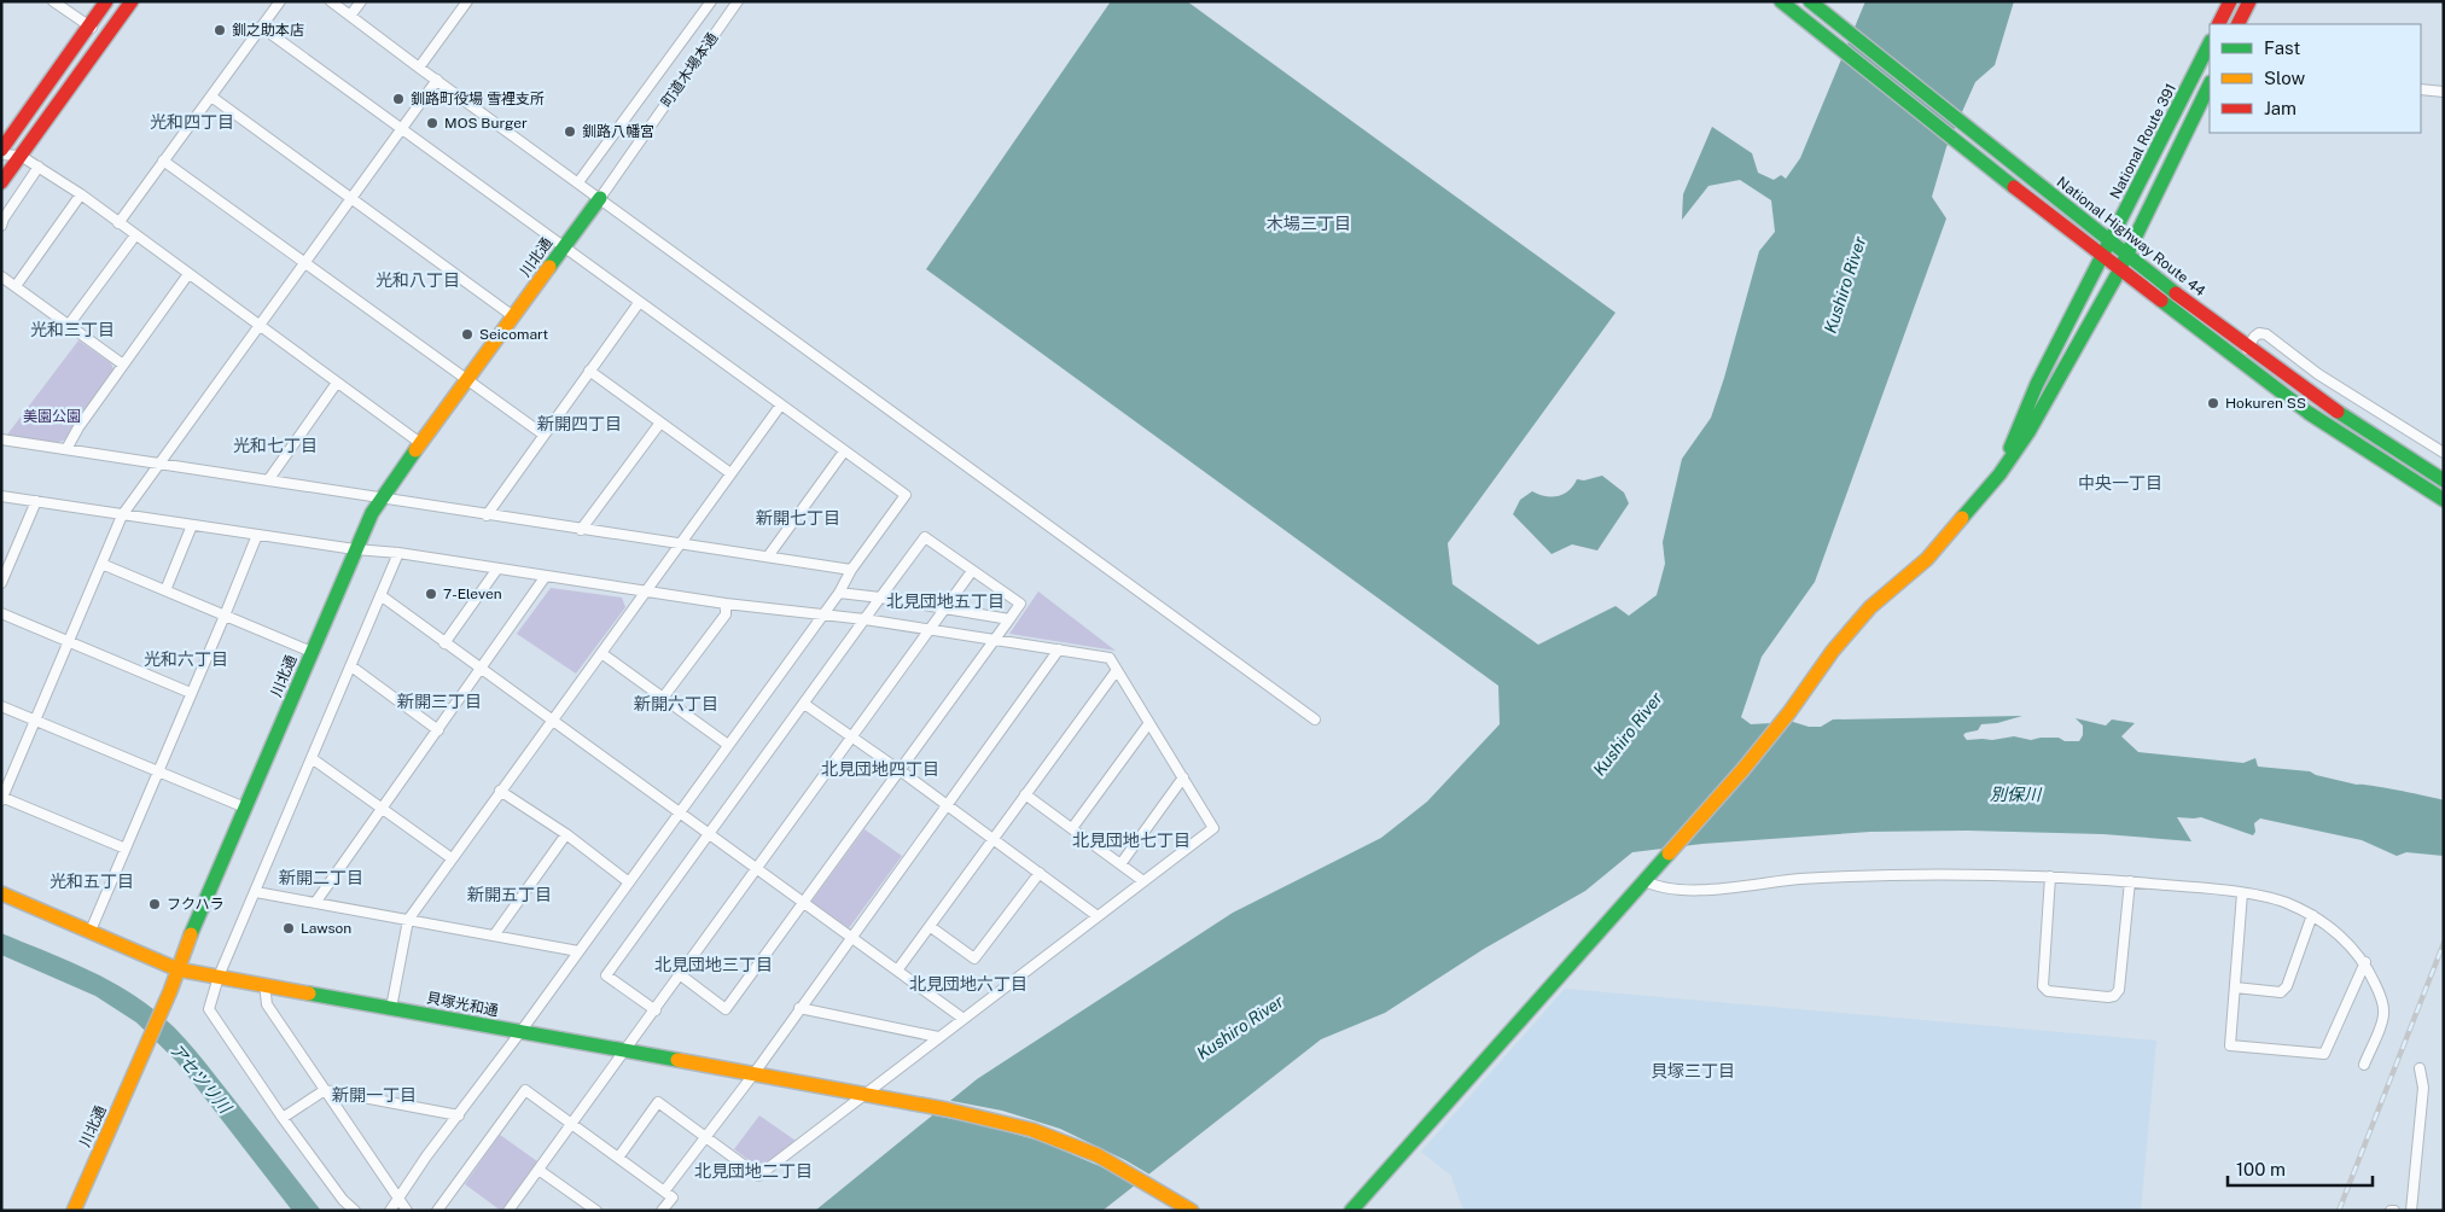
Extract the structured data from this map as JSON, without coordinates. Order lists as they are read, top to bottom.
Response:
{
  "streets": {
    "main road": [
      "National Route 391",
      "National Highway Route 44",
      "川北通",
      "貝塚光和通"
    ],
    "street": ["町道木場本通"]
  },
  "crossings": [
    ["町道木場本通", "川北通"],
    ["National Route 391", "National Highway Route 44"],
    ["川北通", "貝塚光和通"]
  ],
  "districts": [
    "光和四丁目",
    "木場三丁目",
    "光和八丁目",
    "光和三丁目",
    "新開四丁目",
    "光和七丁目",
    "中央一丁目",
    "新開七丁目",
    "北見団地五丁目",
    "光和六丁目",
    "新開三丁目",
    "新開六丁目",
    "北見団地四丁目",
    "北見団地七丁目",
    "新開二丁目",
    "光和五丁目",
    "新開五丁目",
    "北見団地三丁目",
    "北見団地六丁目",
    "貝塚三丁目",
    "新開一丁目",
    "北見団地二丁目"
  ],
  "water": ["Kushiro River", "別保川", "アセツリ川"],
  "parks": ["美園公園"],
  "places": [
    "釧之助本店",
    "釧路町役場 雪裡支所",
    "MOS Burger",
    "釧路八幡宮",
    "Seicomart",
    "Hokuren SS",
    "7-Eleven",
    "フクハラ",
    "Lawson"
  ],
  "legend": ["Fast", "Slow", "Jam"],
  "scale_bar": "100 m"
}
